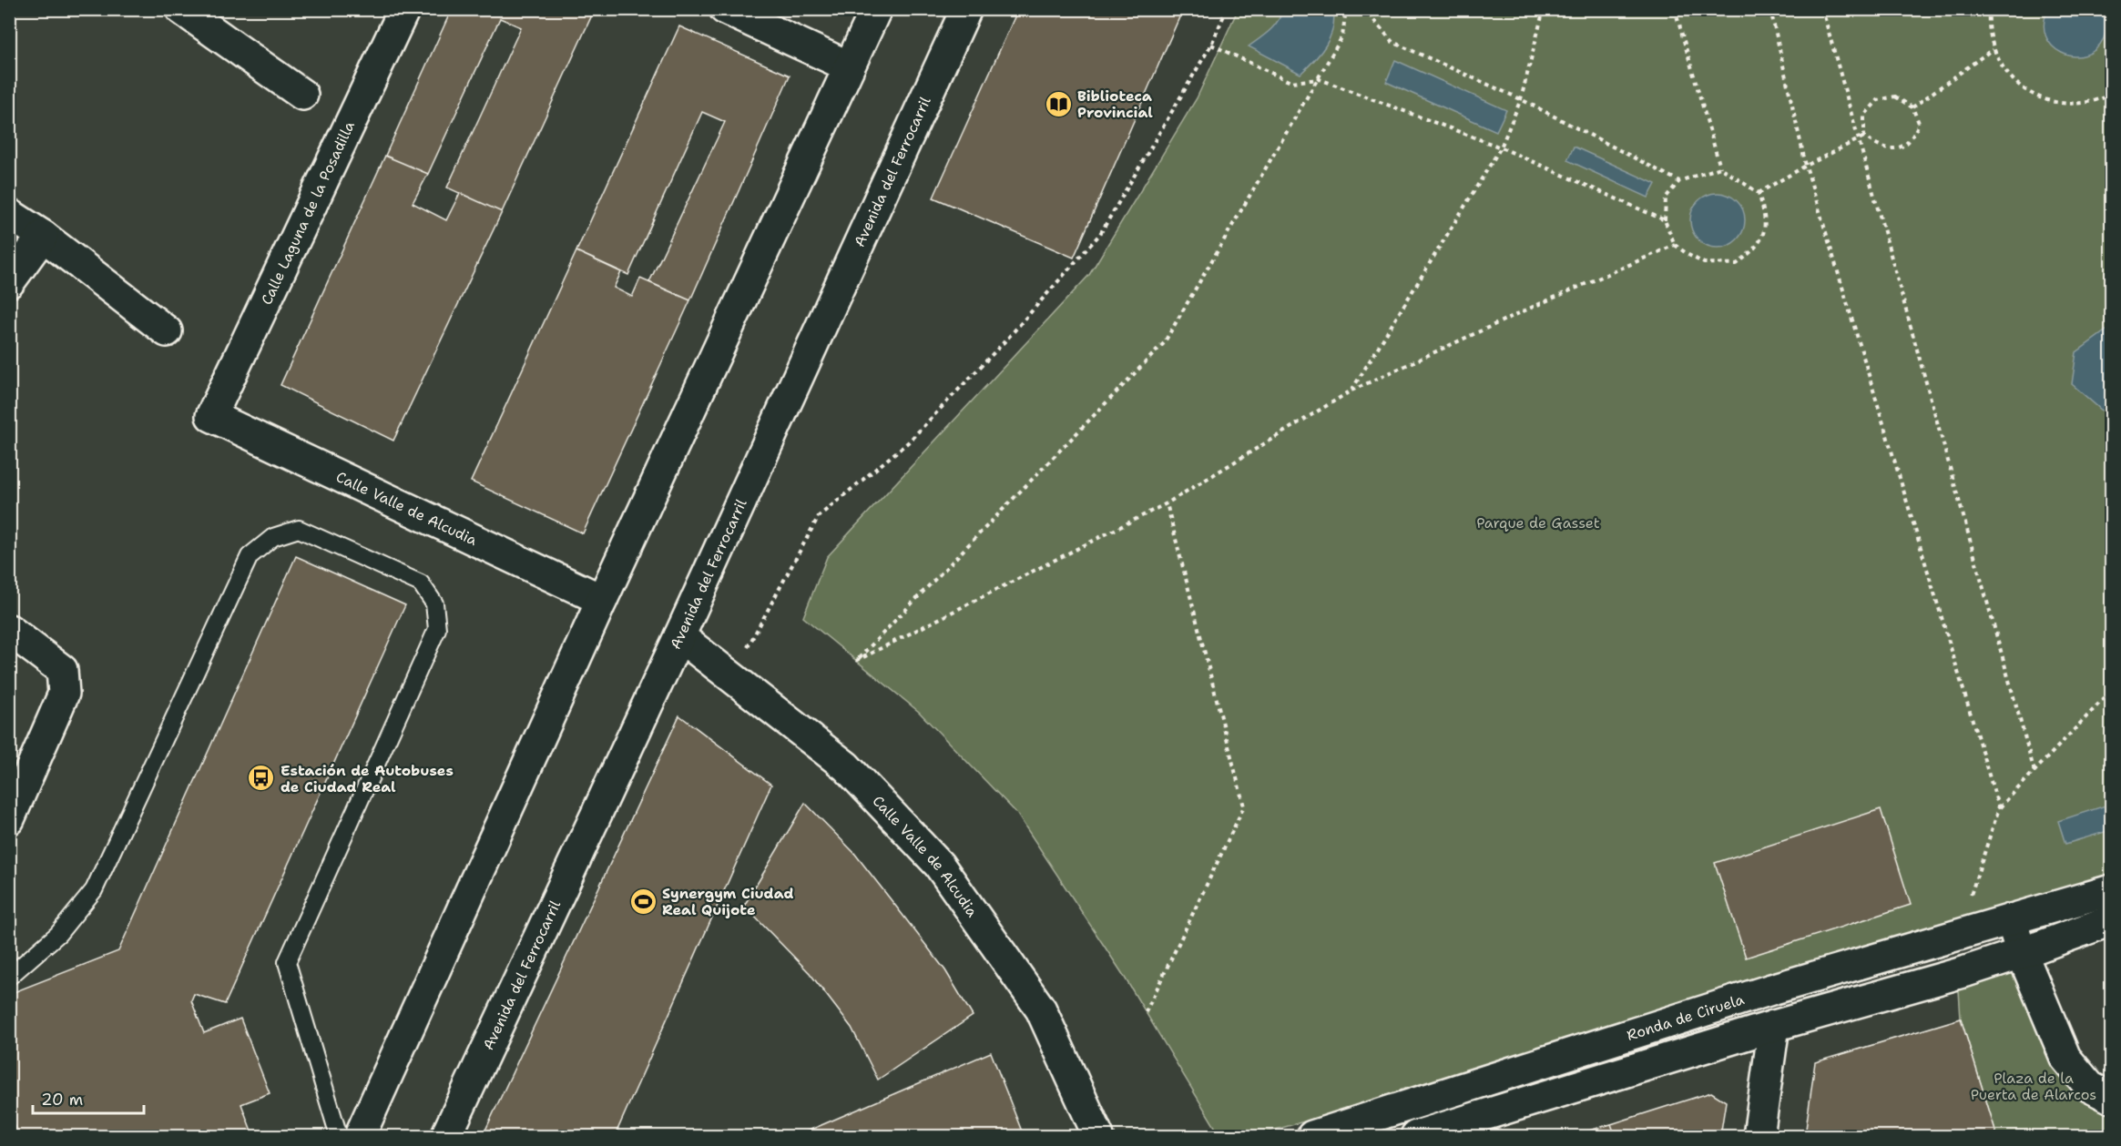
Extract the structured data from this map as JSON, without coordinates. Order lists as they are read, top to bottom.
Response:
{
  "streets": {
    "main road": [
      "Avenida del Ferrocarril",
      "Calle Laguna de la Posadilla",
      "Calle Valle de Alcudia",
      "Ronda de Ciruela"
    ]
  },
  "crossings": [
    ["Avenida del Ferrocarril", "Calle Valle de Alcudia"],
    ["Calle Laguna de la Posadilla", "Calle Valle de Alcudia"]
  ],
  "parks": ["Parque de Gasset", "Plaza de la Puerta de Alarcos"],
  "places": {
    "library": ["Biblioteca Provincial"],
    "bus stop": ["Estación de Autobuses de Ciudad Real"],
    "sports": ["Synergym Ciudad Real Quijote"]
  },
  "scale_bar": "20 m"
}
